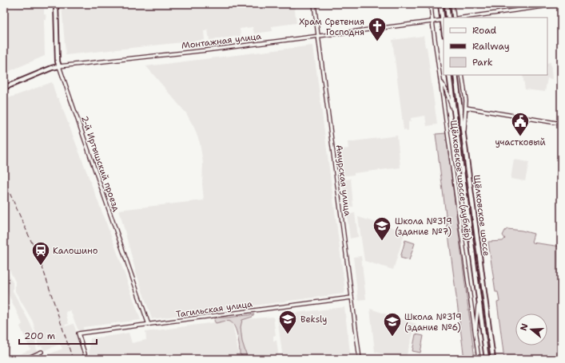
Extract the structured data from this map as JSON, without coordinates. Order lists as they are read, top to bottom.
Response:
{
  "streets": {
    "main road": ["Монтажная улица", "2-й Иртышский проезд", "Щёлковское шоссе"],
    "street": ["Амурская улица", "Щёлковское шоссе (дублёр)", "Тагильская улица"]
  },
  "crossings": [
    ["Монтажная улица", "2-й Иртышский проезд"],
    ["Монтажная улица", "Амурская улица"],
    ["Монтажная улица", "Щёлковское шоссе (дублёр)"],
    ["2-й Иртышский проезд", "Тагильская улица"],
    ["Амурская улица", "Тагильская улица"],
    ["Щёлковское шоссе (дублёр)", "Щёлковское шоссе"]
  ],
  "places": {
    "church": ["Храм Сретения Господня"],
    "public building": ["участковый"],
    "school or university": ["Школа №319 (здание №7)", "Beksly", "Школа №319 (здание №6)"],
    "station": ["Калошино"]
  },
  "legend": ["Road", "Railway", "Park"],
  "scale_bar": "200 m",
  "north": "left"
}
